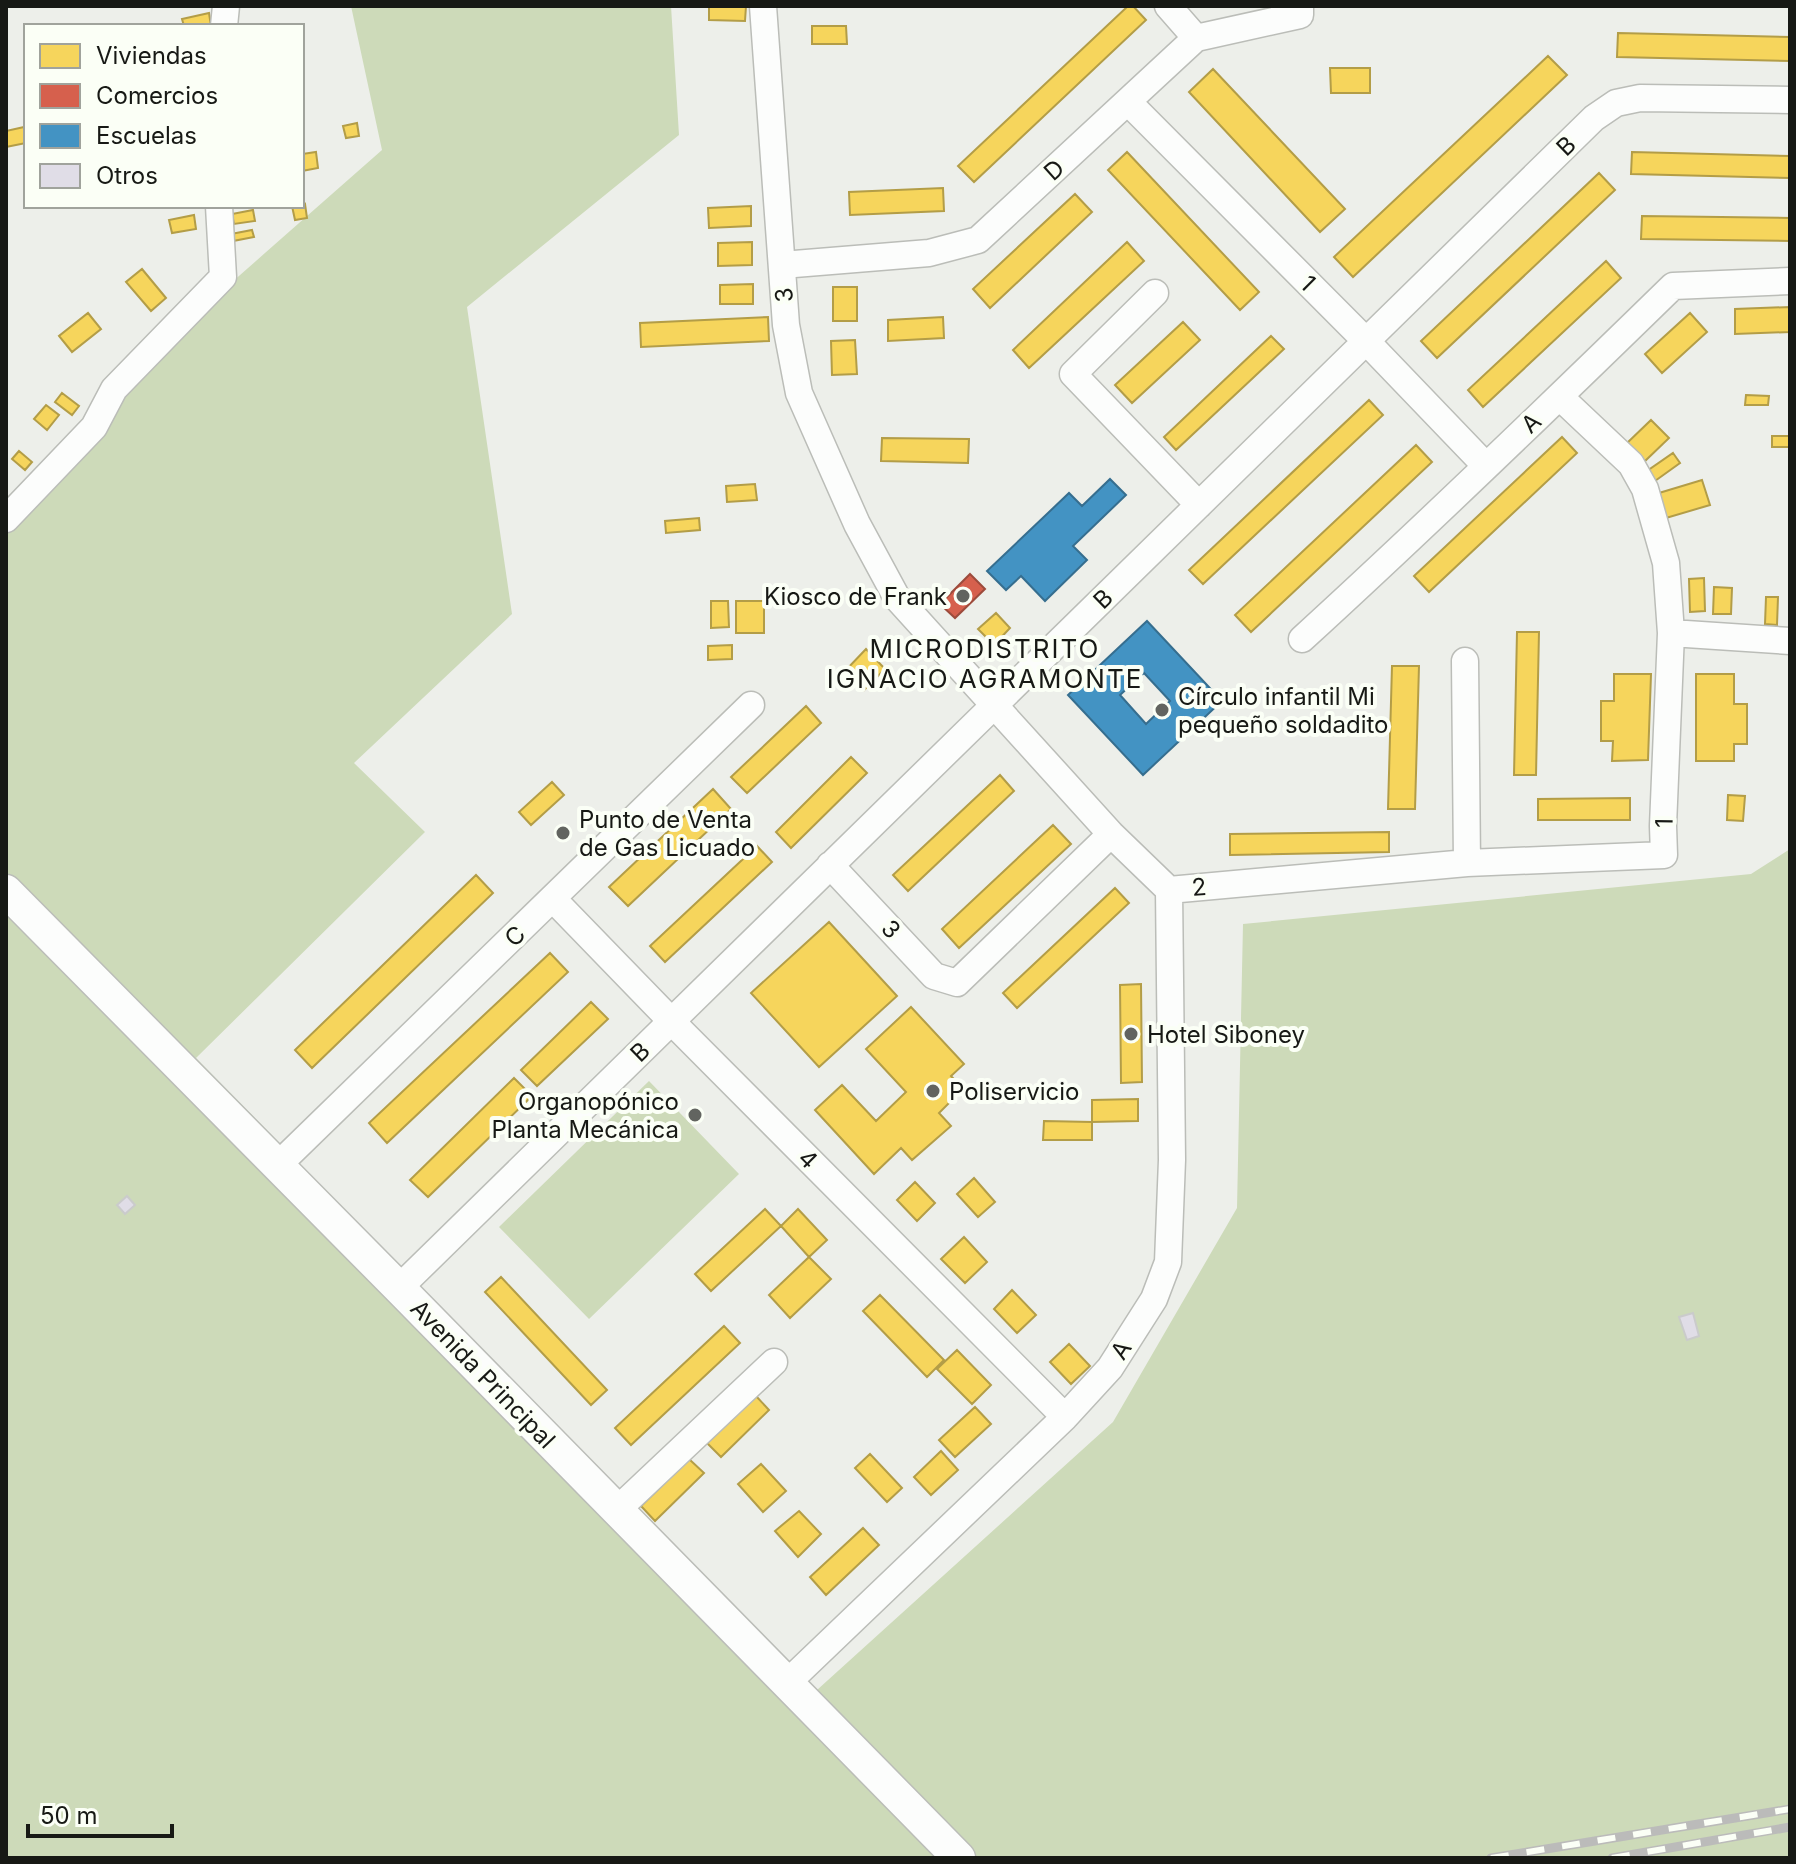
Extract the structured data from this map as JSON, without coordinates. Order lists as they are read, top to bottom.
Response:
{
  "streets": {
    "main road": ["Avenida Principal"],
    "street": [
      "B",
      "D",
      "1",
      "3",
      "A",
      "2",
      "C",
      "4"
    ]
  },
  "crossings": [
    ["B", "1"],
    ["B", "3"],
    ["B", "2"],
    ["B", "4"],
    ["B", "Avenida Principal"],
    ["D", "1"],
    ["D", "3"],
    ["1", "A"],
    ["1", "2"],
    ["3", "2"],
    ["A", "2"],
    ["A", "4"],
    ["A", "Avenida Principal"],
    ["C", "4"],
    ["C", "Avenida Principal"]
  ],
  "districts": ["MICRODISTRITO IGNACIO AGRAMONTE"],
  "places": [
    "Kiosco de Frank",
    "Círculo infantil Mi pequeño soldadito",
    "Punto de Venta de Gas Licuado",
    "Hotel Siboney",
    "Poliservicio",
    "Organopónico Planta Mecánica"
  ],
  "legend": [
    "Viviendas",
    "Comercios",
    "Escuelas",
    "Otros"
  ],
  "scale_bar": "50 m"
}
